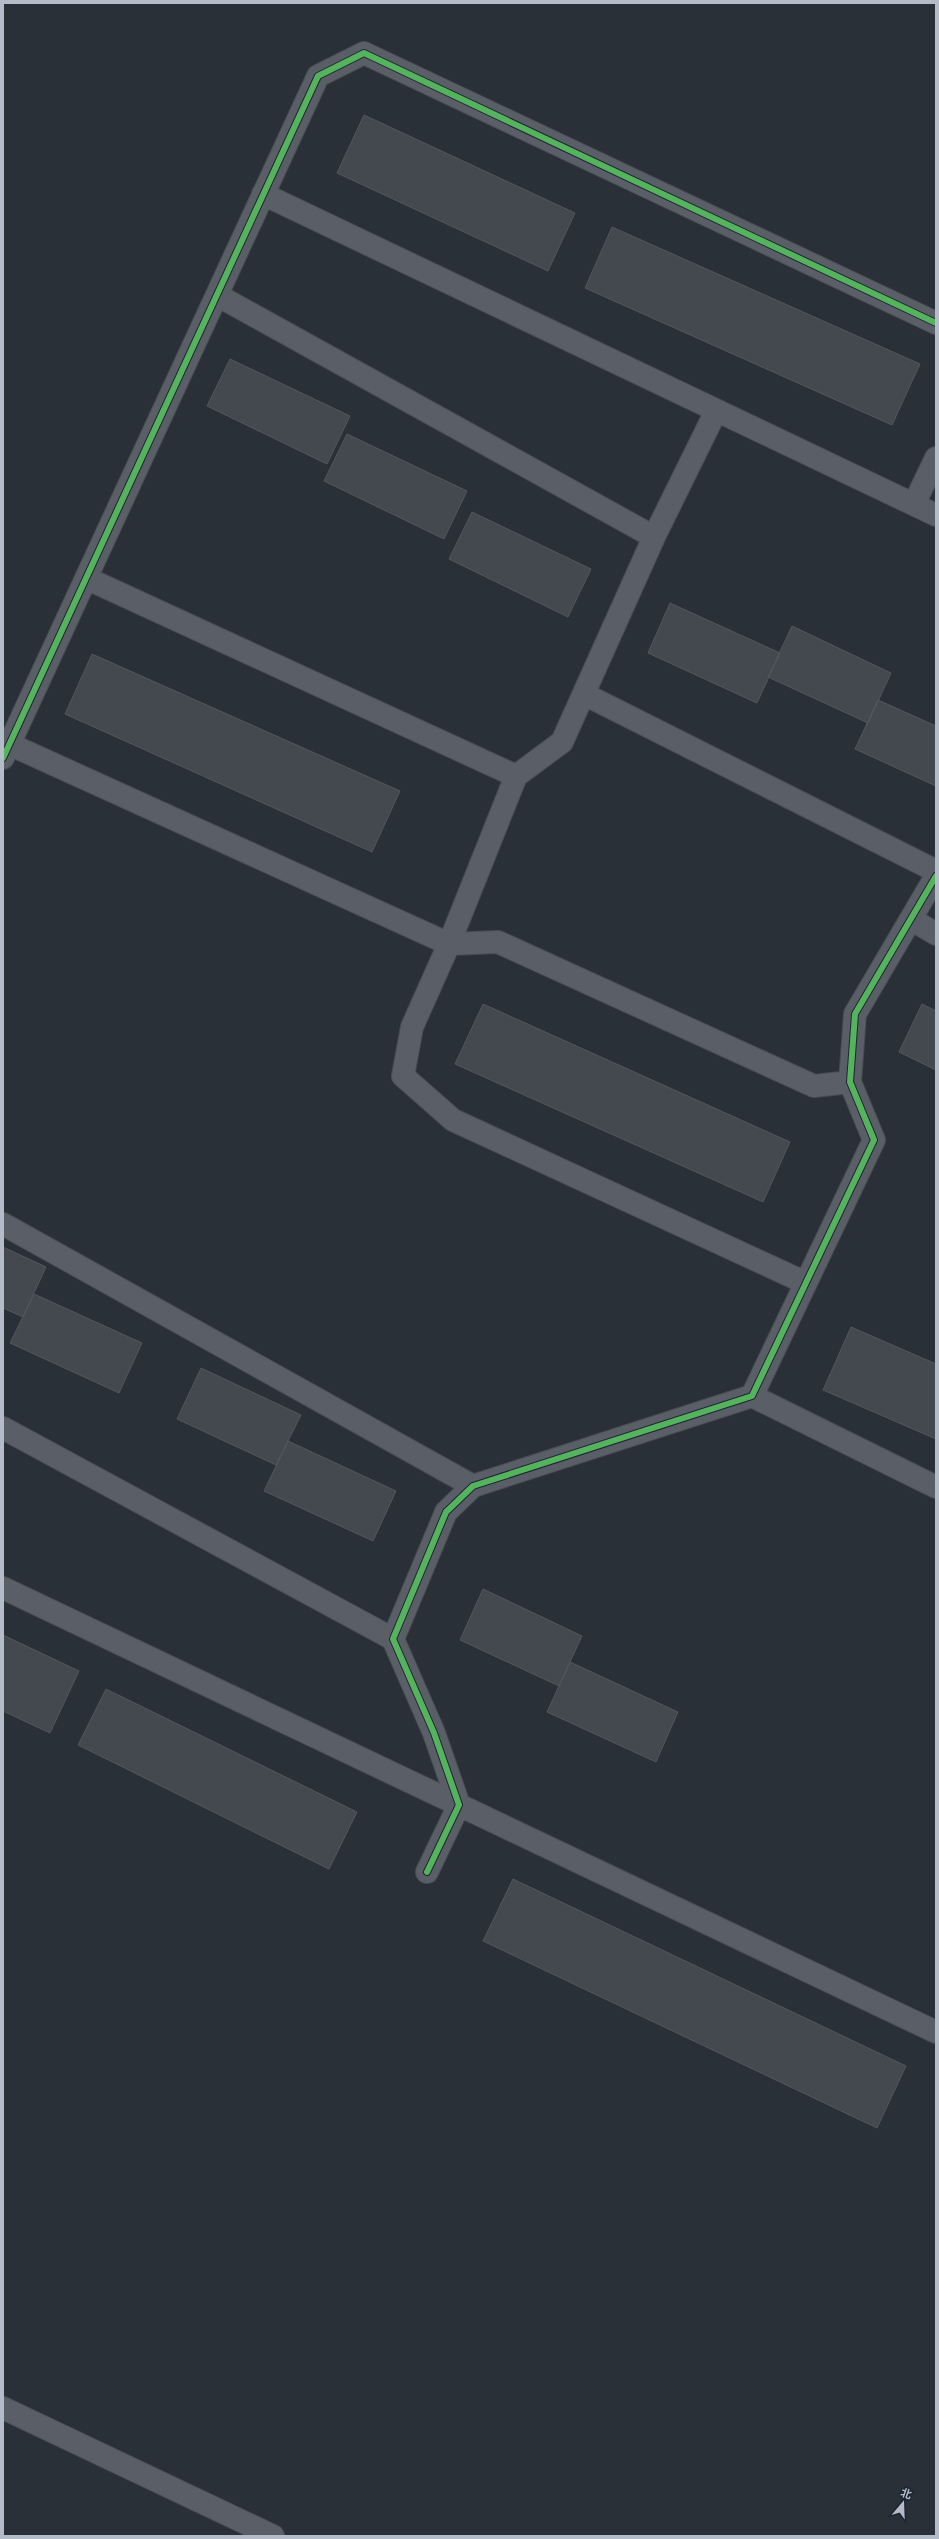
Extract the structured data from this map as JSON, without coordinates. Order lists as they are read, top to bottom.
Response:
{
  "north": "top"
}
